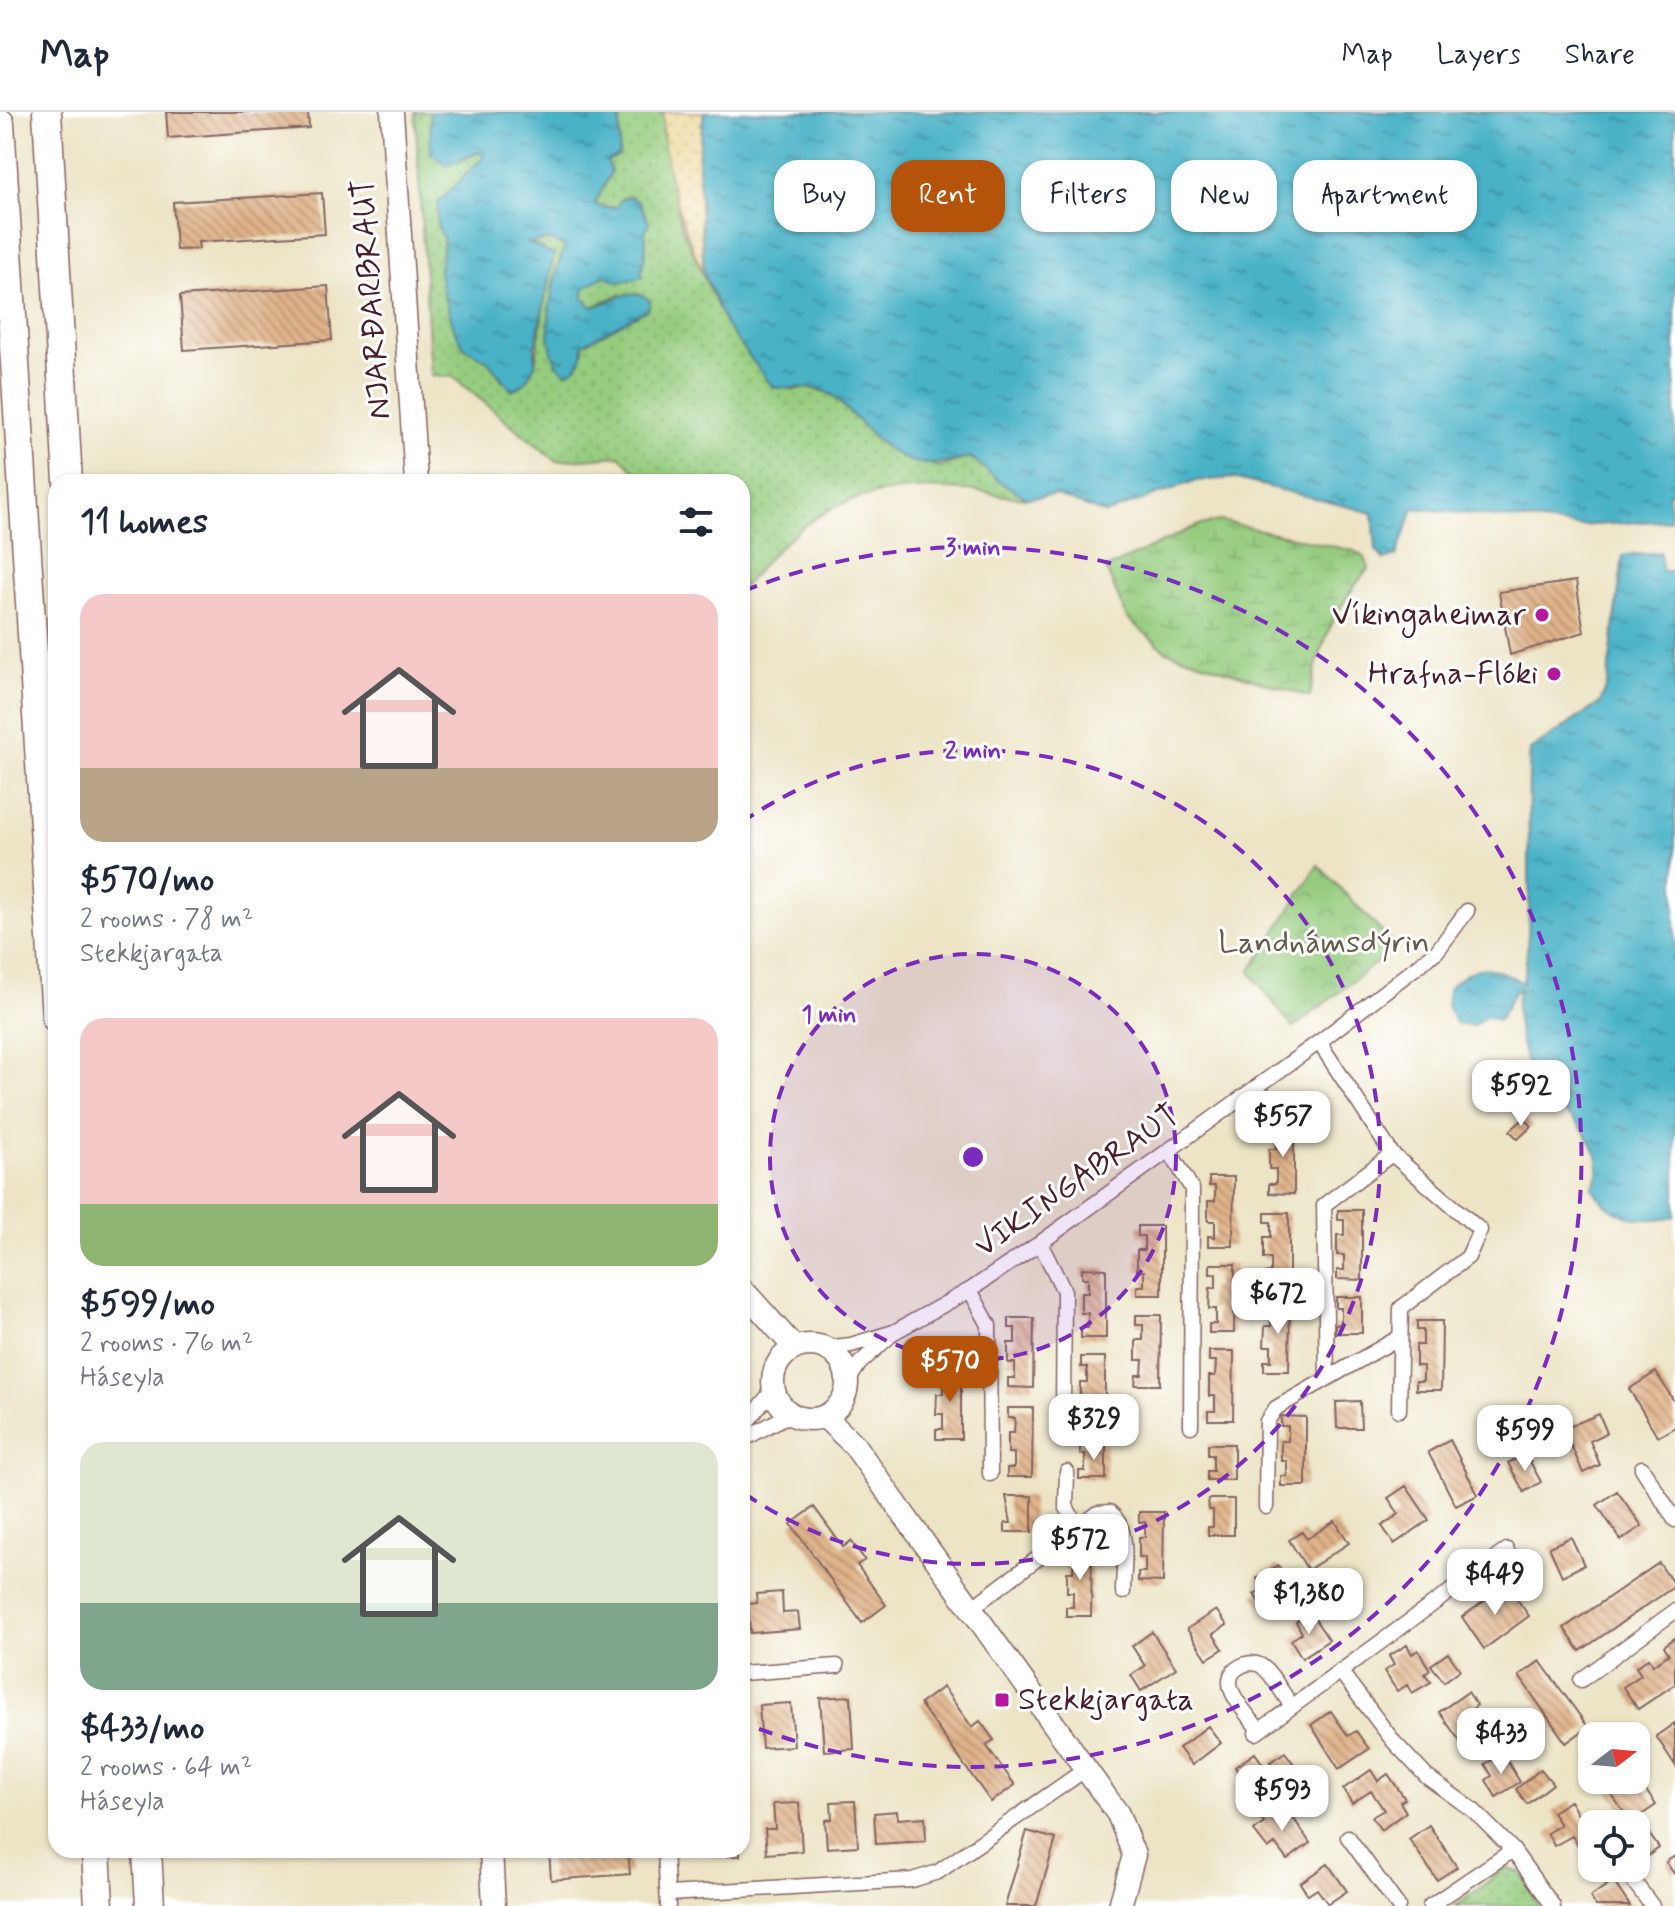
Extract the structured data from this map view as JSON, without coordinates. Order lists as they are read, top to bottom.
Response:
{
  "streets": {
    "street": ["NJARÐARBRAUT", "VIKINGABRAUT"]
  },
  "parks": ["Landnámsdýrin"],
  "places": {
    "other": ["Víkingaheimar", "Hrafna-Flóki"],
    "transit": ["Stekkjargata"]
  },
  "north": "right",
  "page": {
    "header": "Map",
    "nav": ["Map", "Layers", "Share"],
    "chip": [
      "Buy",
      "Rent",
      "Filters",
      "New",
      "Apartment"
    ],
    "heading": "11 homes",
    "list": [
      {
        "name": "$570/mo",
        "note": "2 rooms · 78 m² · Stekkjargata"
      },
      {
        "name": "$599/mo",
        "note": "2 rooms · 76 m² · Háseyla"
      },
      {
        "name": "$433/mo",
        "note": "2 rooms · 64 m² · Háseyla"
      }
    ],
    "price": [
      "$592",
      "$557",
      "$672",
      "$570",
      "$329",
      "$599",
      "$572",
      "$449",
      "$1,380",
      "$433",
      "$593"
    ]
  },
  "rings": ["3 min", "2 min", "1 min"]
}
